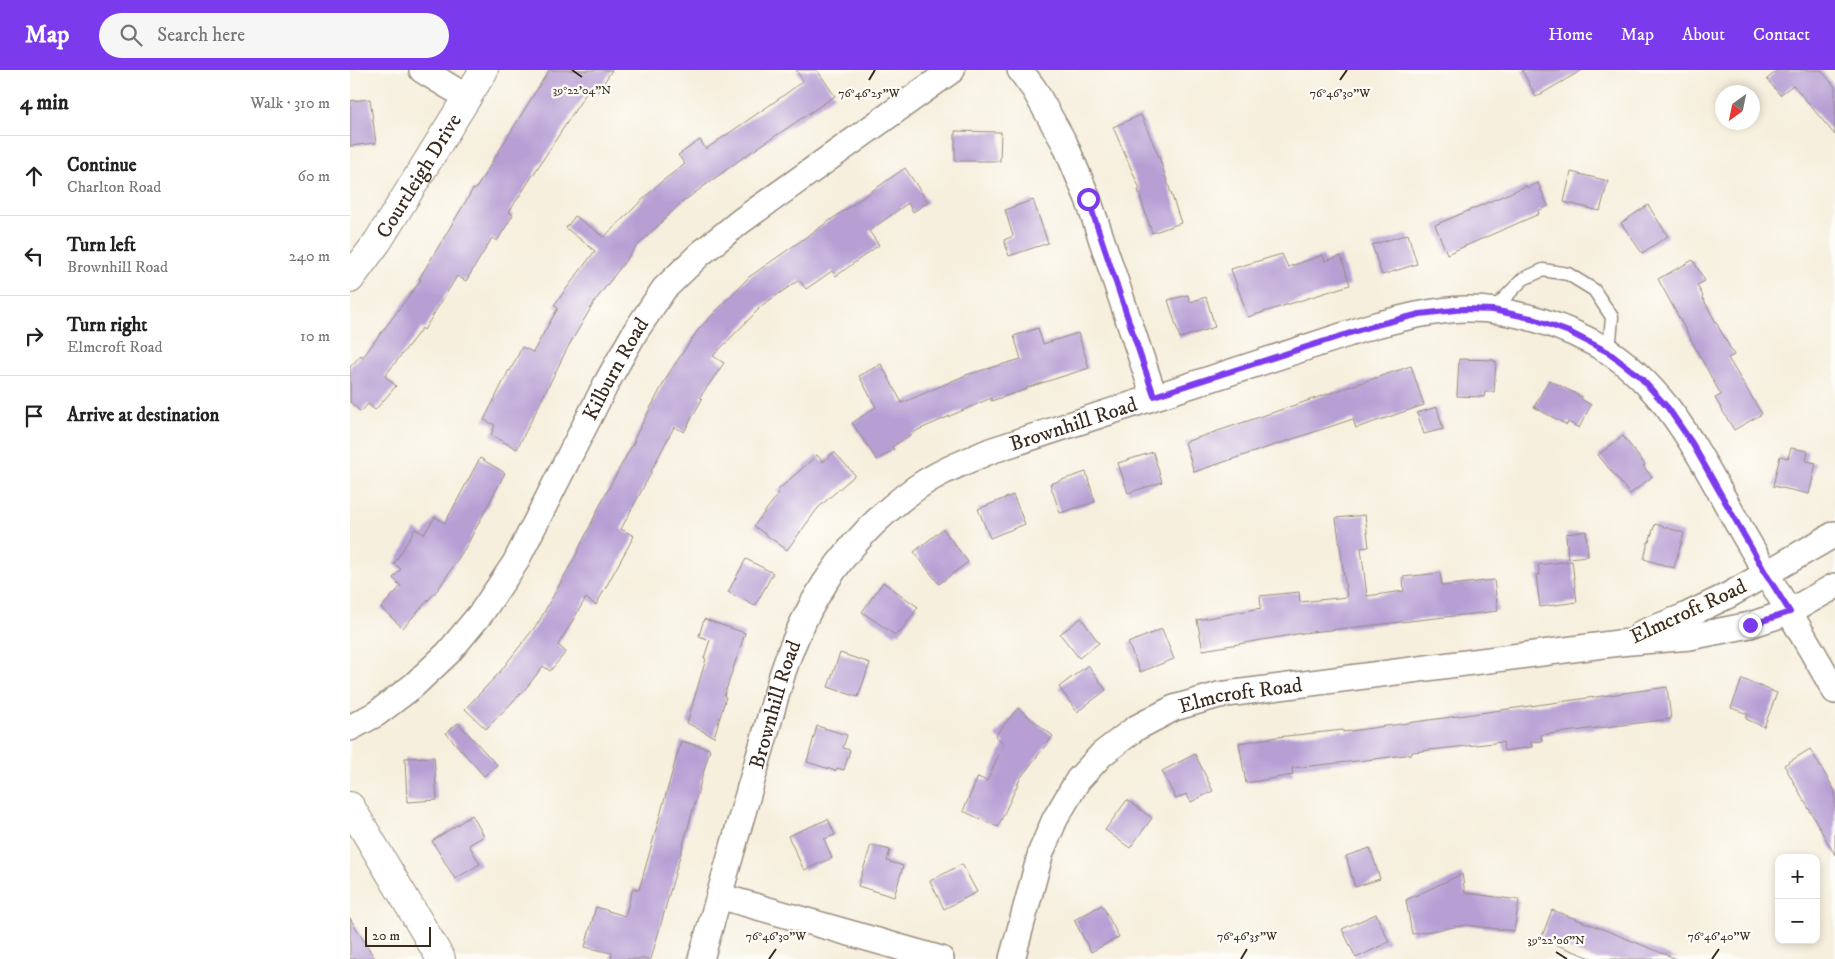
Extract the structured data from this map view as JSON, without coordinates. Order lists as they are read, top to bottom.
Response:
{
  "streets": {
    "street": [
      "Courtleigh Drive",
      "Kilburn Road",
      "Brownhill Road",
      "Elmcroft Road"
    ]
  },
  "crossings": [
    ["Brownhill Road", "Elmcroft Road"]
  ],
  "scale_bar": "20 m",
  "north": "bottom left",
  "page": {
    "header": "Map",
    "search": "Search here",
    "nav": [
      "Home",
      "Map",
      "About",
      "Contact"
    ],
    "heading": ["4 min", "Walk · 310 m"],
    "list": [
      ["Continue", "Charlton Road", "60 m"],
      ["Turn left", "Brownhill Road", "240 m"],
      ["Turn right", "Elmcroft Road", "10 m"],
      "Arrive at destination"
    ],
    "map_buttons": ["+", "−"],
    "scale": "20 m"
  },
  "coordinates": [
    "39°22'04\"N",
    "76°46'25\"W",
    "76°46'30\"W",
    "76°46'35\"W",
    "76°46'40\"W",
    "39°22'06\"N"
  ]
}
